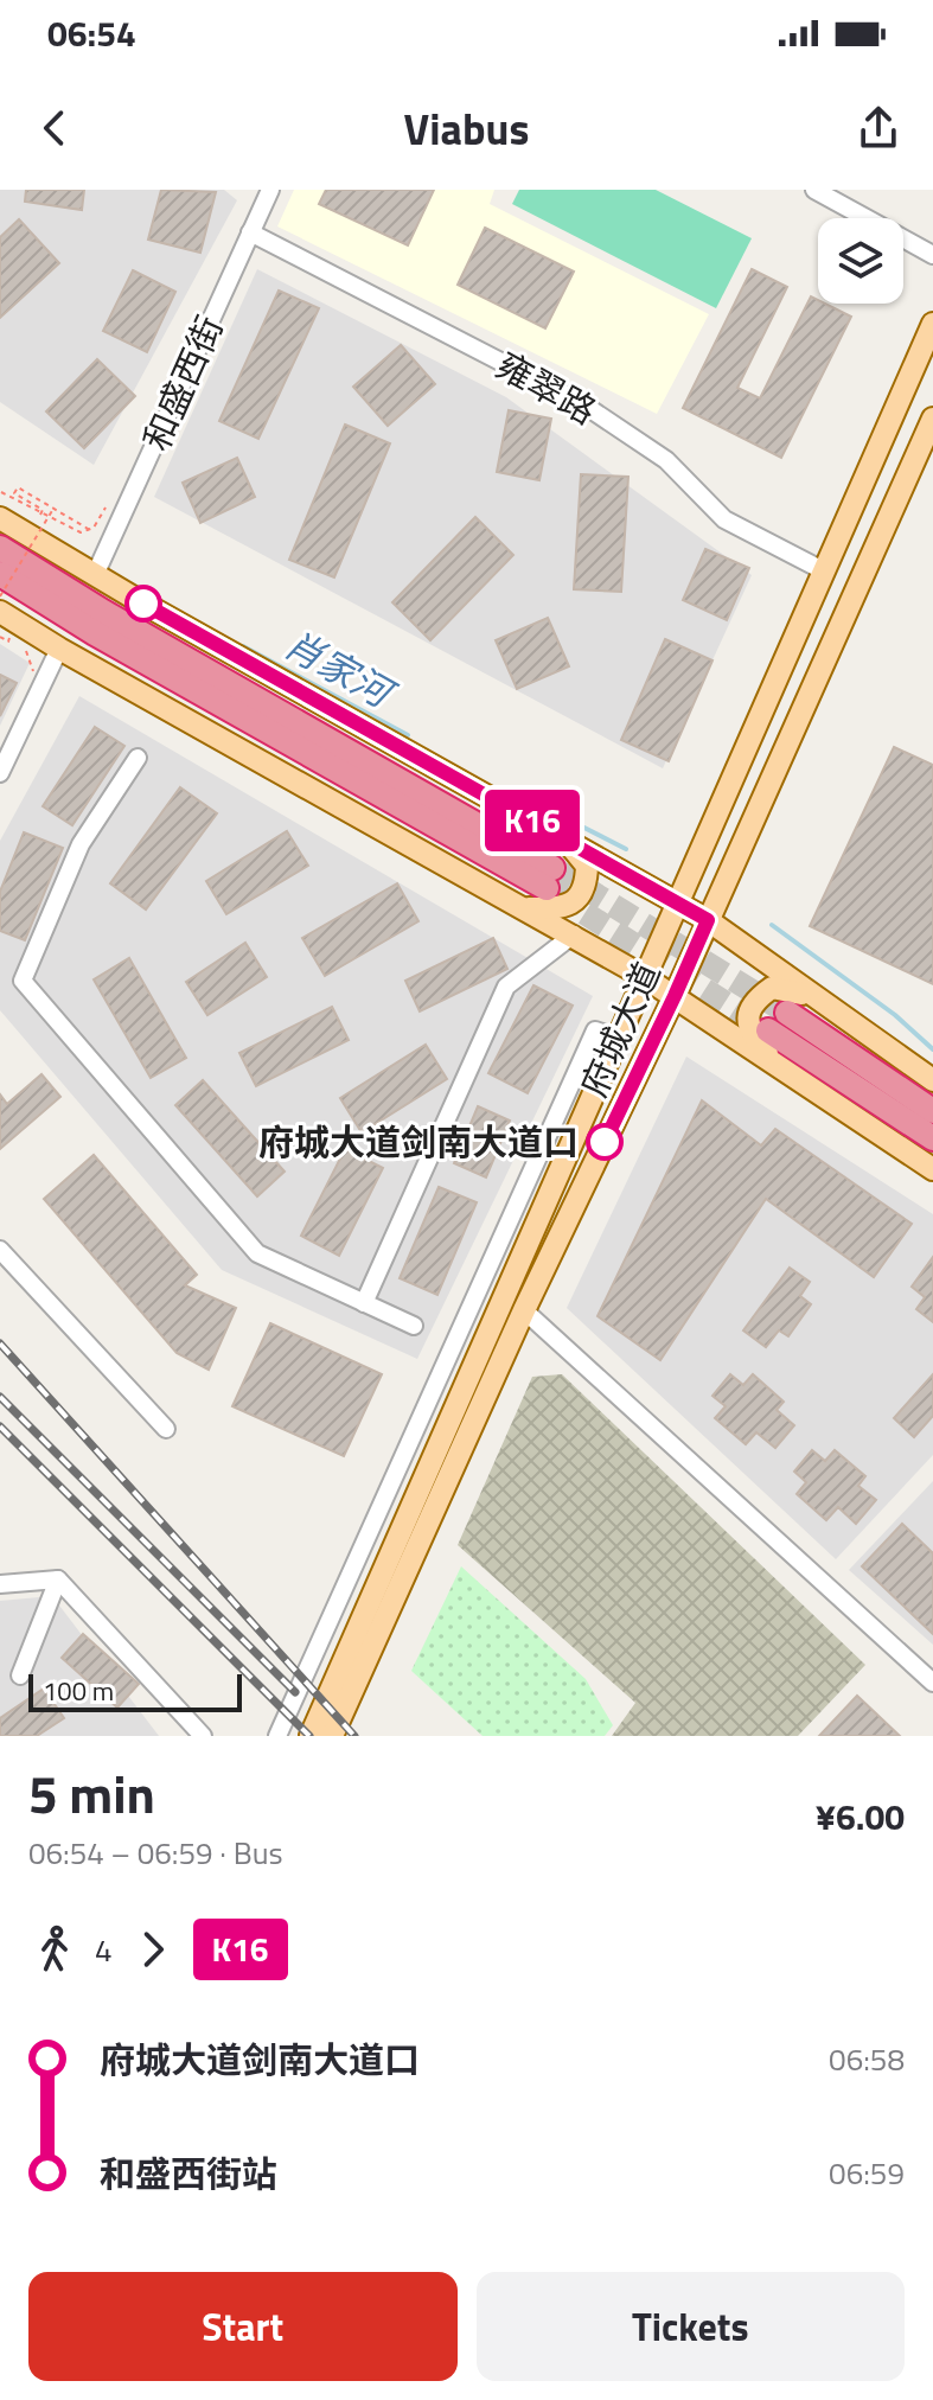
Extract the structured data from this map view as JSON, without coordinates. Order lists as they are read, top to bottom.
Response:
{
  "streets": {
    "main road": ["府城大道"],
    "street": ["和盛西街", "雍翠路"]
  },
  "crossings": [
    ["和盛西街", "雍翠路"],
    ["雍翠路", "府城大道"]
  ],
  "water": ["肖家河"],
  "places": ["府城大道剑南大道口"],
  "lines": ["bus line K16"],
  "scale_bar": "100 m",
  "page": {
    "status": "06:54",
    "header": "Viabus",
    "on_map": "K16",
    "scale": "100 m",
    "heading": ["5 min", "06:54 – 06:59 · Bus", "¥6.00"],
    "legs": ["4", "K16"],
    "list": [
      {
        "name": "府城大道剑南大道口",
        "value": "06:58"
      },
      {
        "name": "和盛西街站",
        "value": "06:59"
      }
    ],
    "buttons": ["Start", "Tickets"]
  }
}
